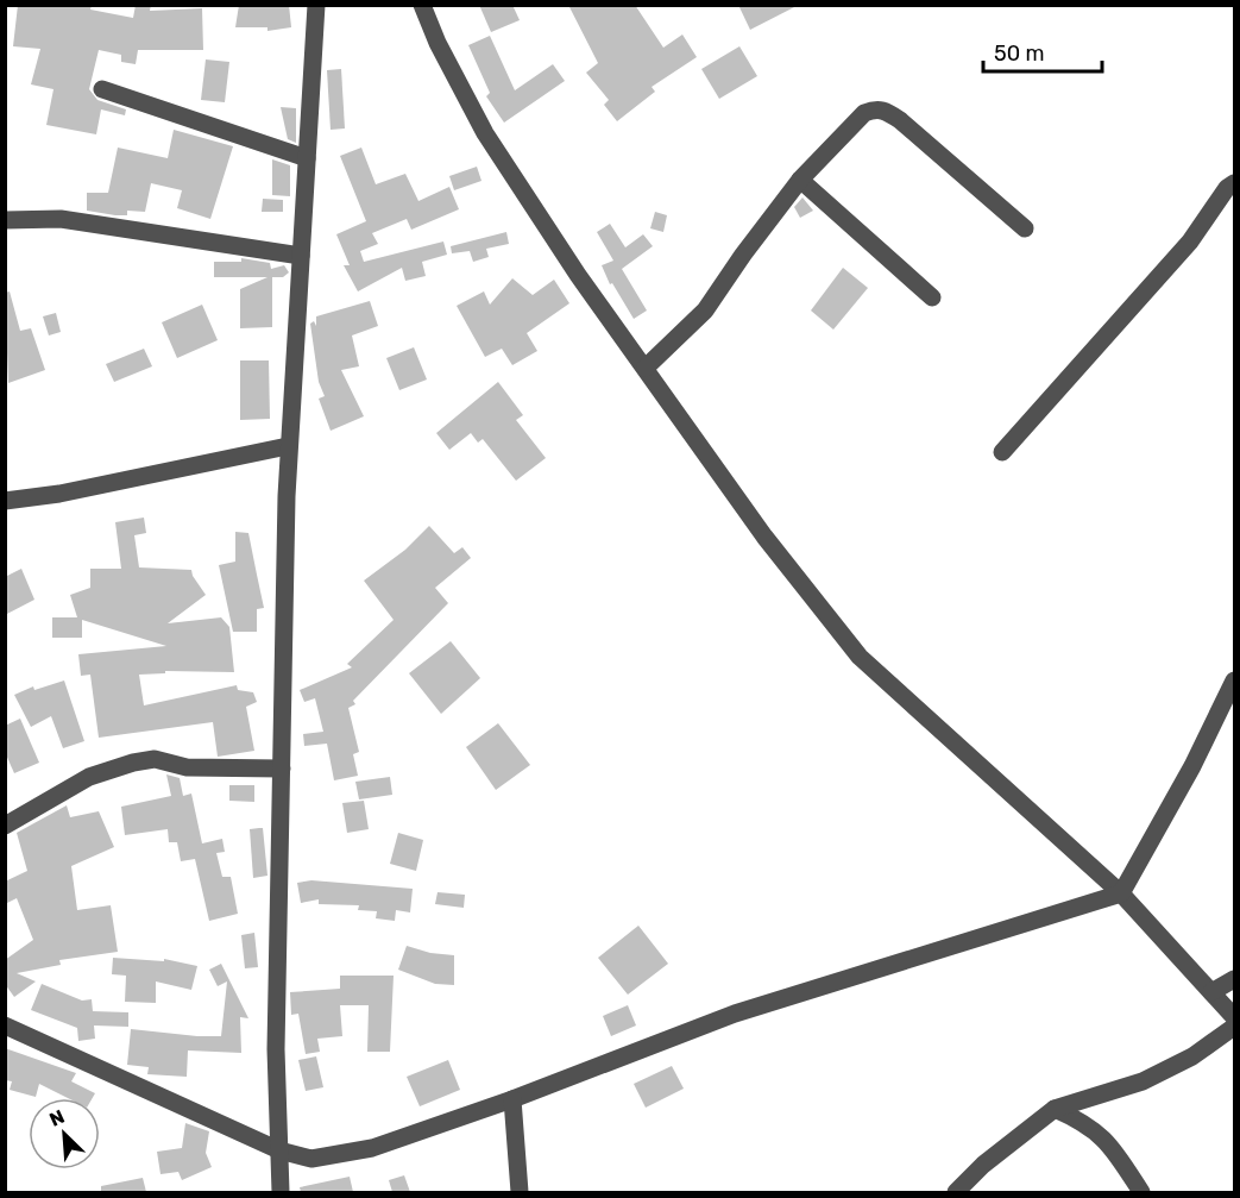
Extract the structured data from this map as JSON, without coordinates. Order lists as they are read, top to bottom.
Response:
{
  "scale_bar": "50 m",
  "north": "top left"
}
